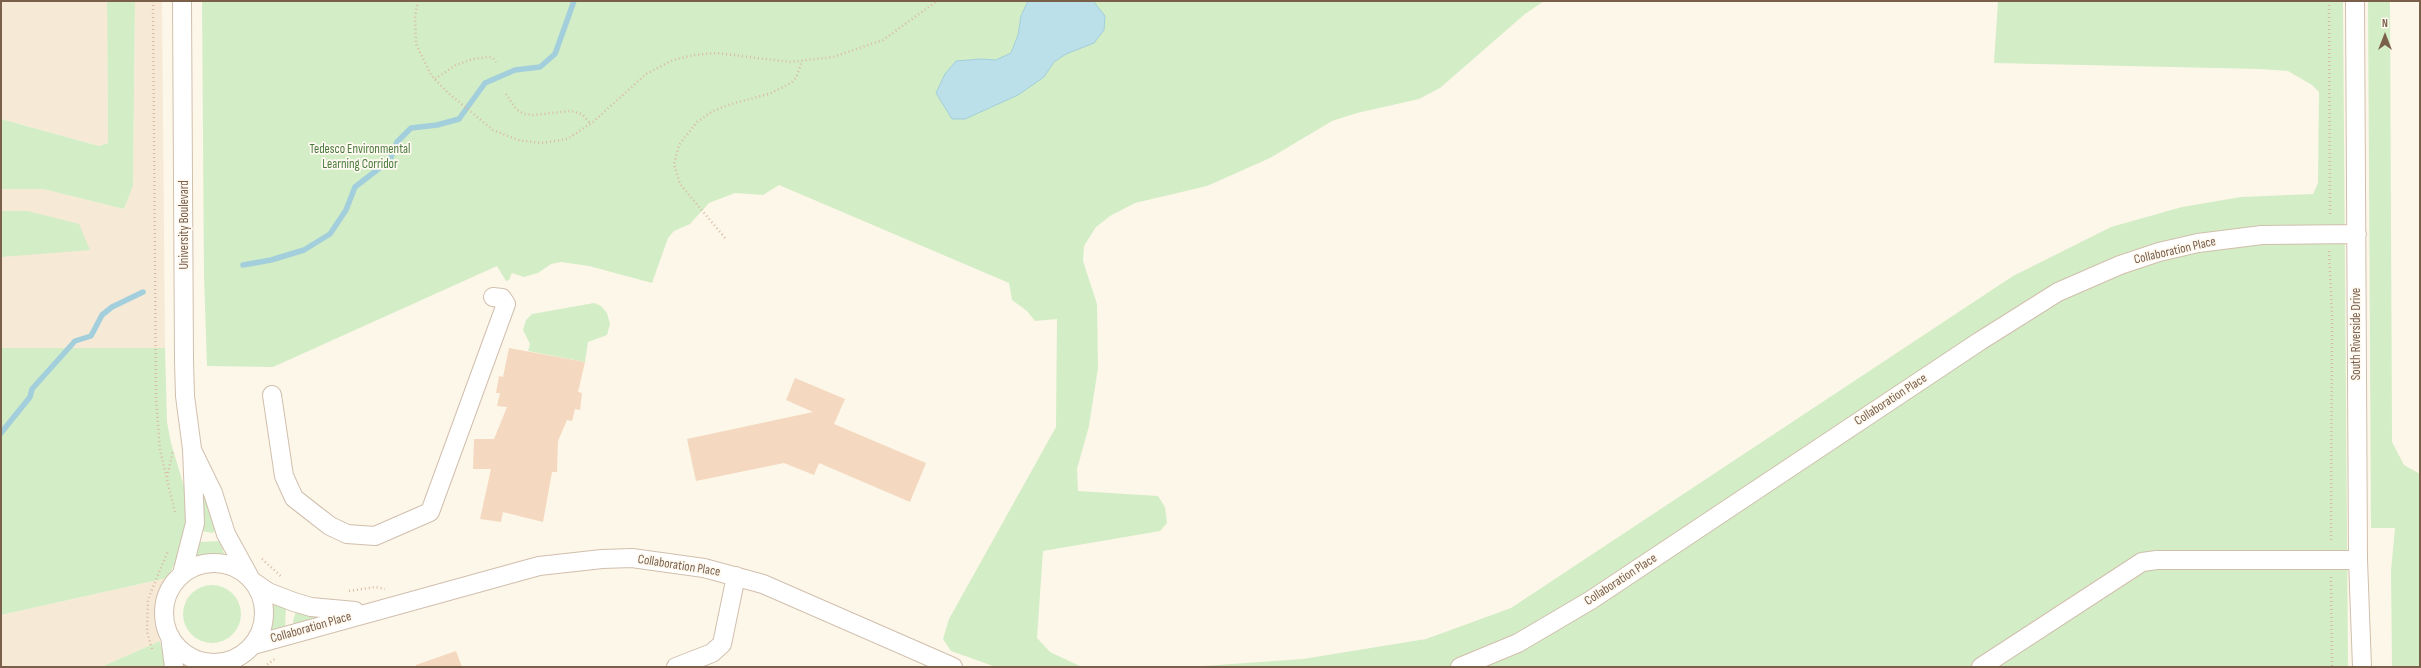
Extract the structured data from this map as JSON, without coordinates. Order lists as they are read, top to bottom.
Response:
{
  "streets": {
    "street": ["University Boulevard", "Collaboration Place", "South Riverside Drive"]
  },
  "crossings": [
    ["University Boulevard", "Collaboration Place"],
    ["Collaboration Place", "South Riverside Drive"]
  ],
  "parks": ["Tedesco Environmental Learning Corridor"],
  "north": "top"
}
